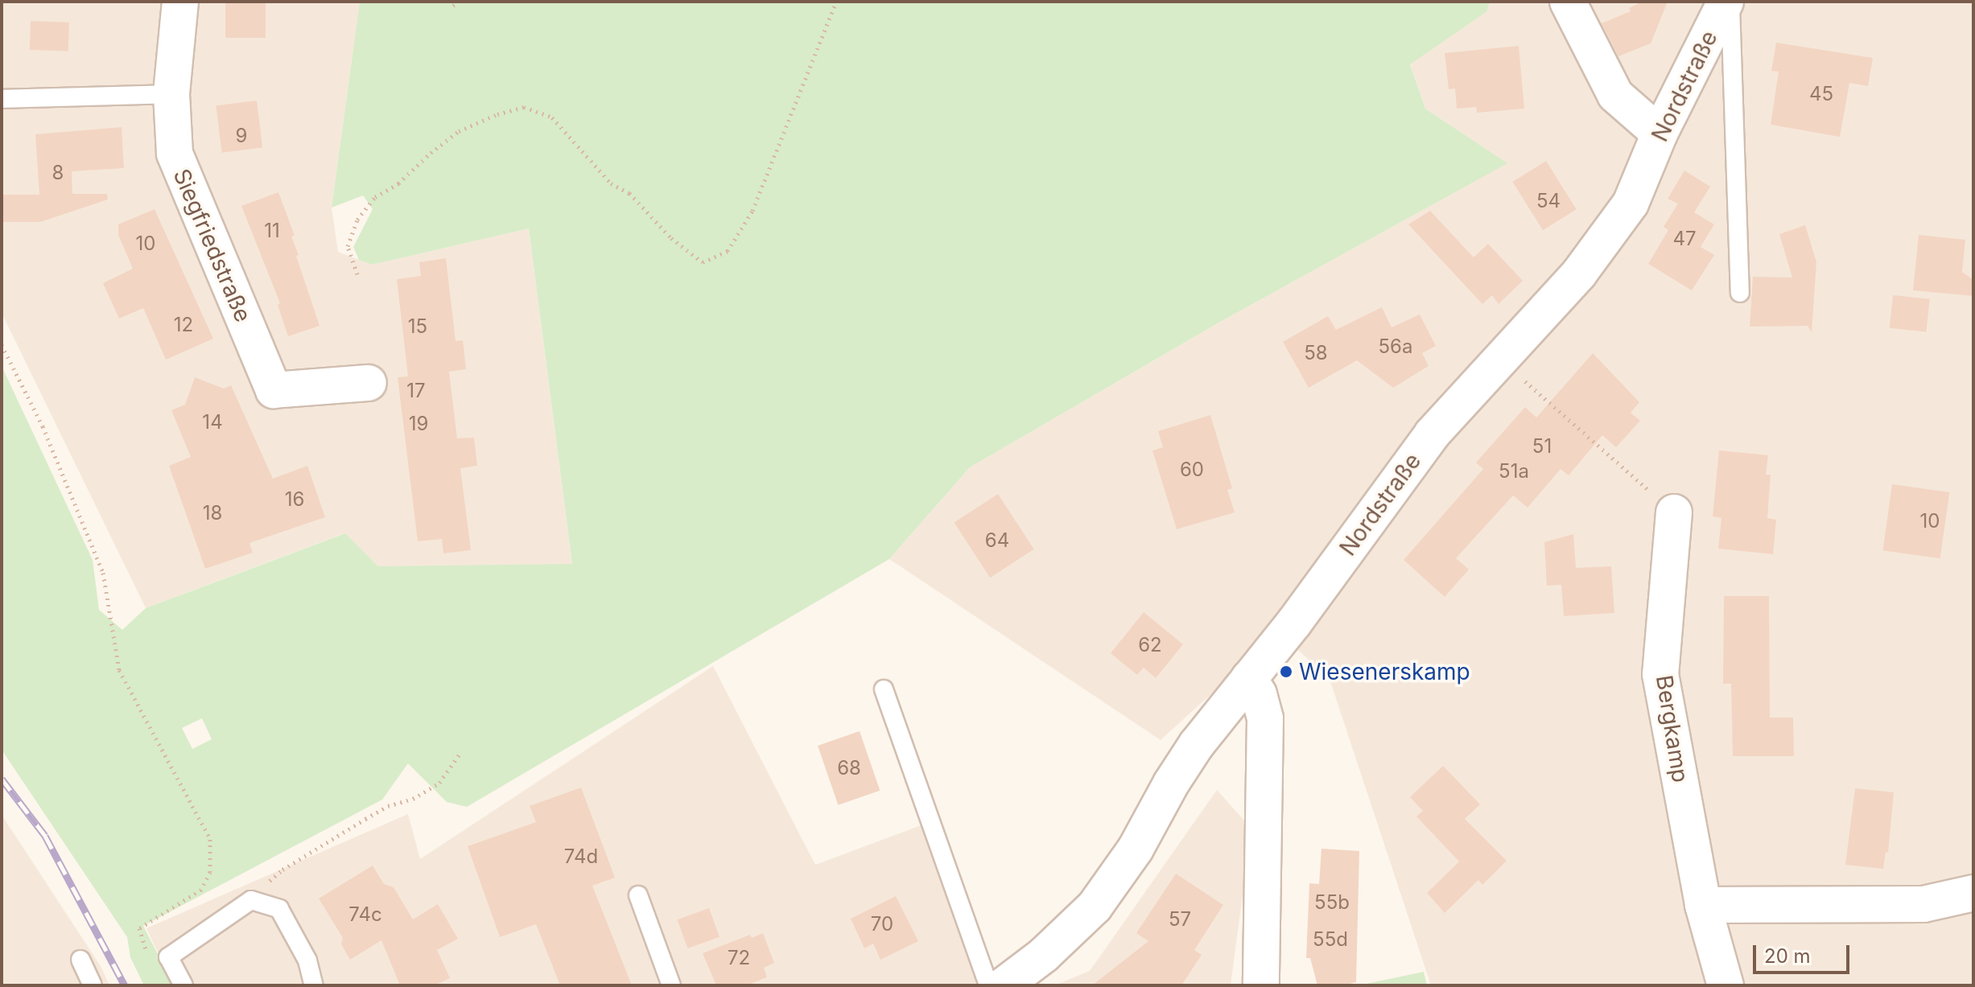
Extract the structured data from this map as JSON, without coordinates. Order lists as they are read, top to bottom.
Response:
{
  "streets": {
    "street": ["Nordstraße", "Siegfriedstraße", "Bergkamp"]
  },
  "places": ["Wiesenerskamp"],
  "house_numbers": [
    "45",
    "9",
    "8",
    "54",
    "11",
    "47",
    "10",
    "12",
    "15",
    "56a",
    "58",
    "17",
    "14",
    "19",
    "51",
    "60",
    "51a",
    "16",
    "18",
    "10",
    "64",
    "62",
    "68",
    "74d",
    "55b",
    "74c",
    "57",
    "70",
    "55d",
    "72"
  ],
  "scale_bar": "20 m"
}
